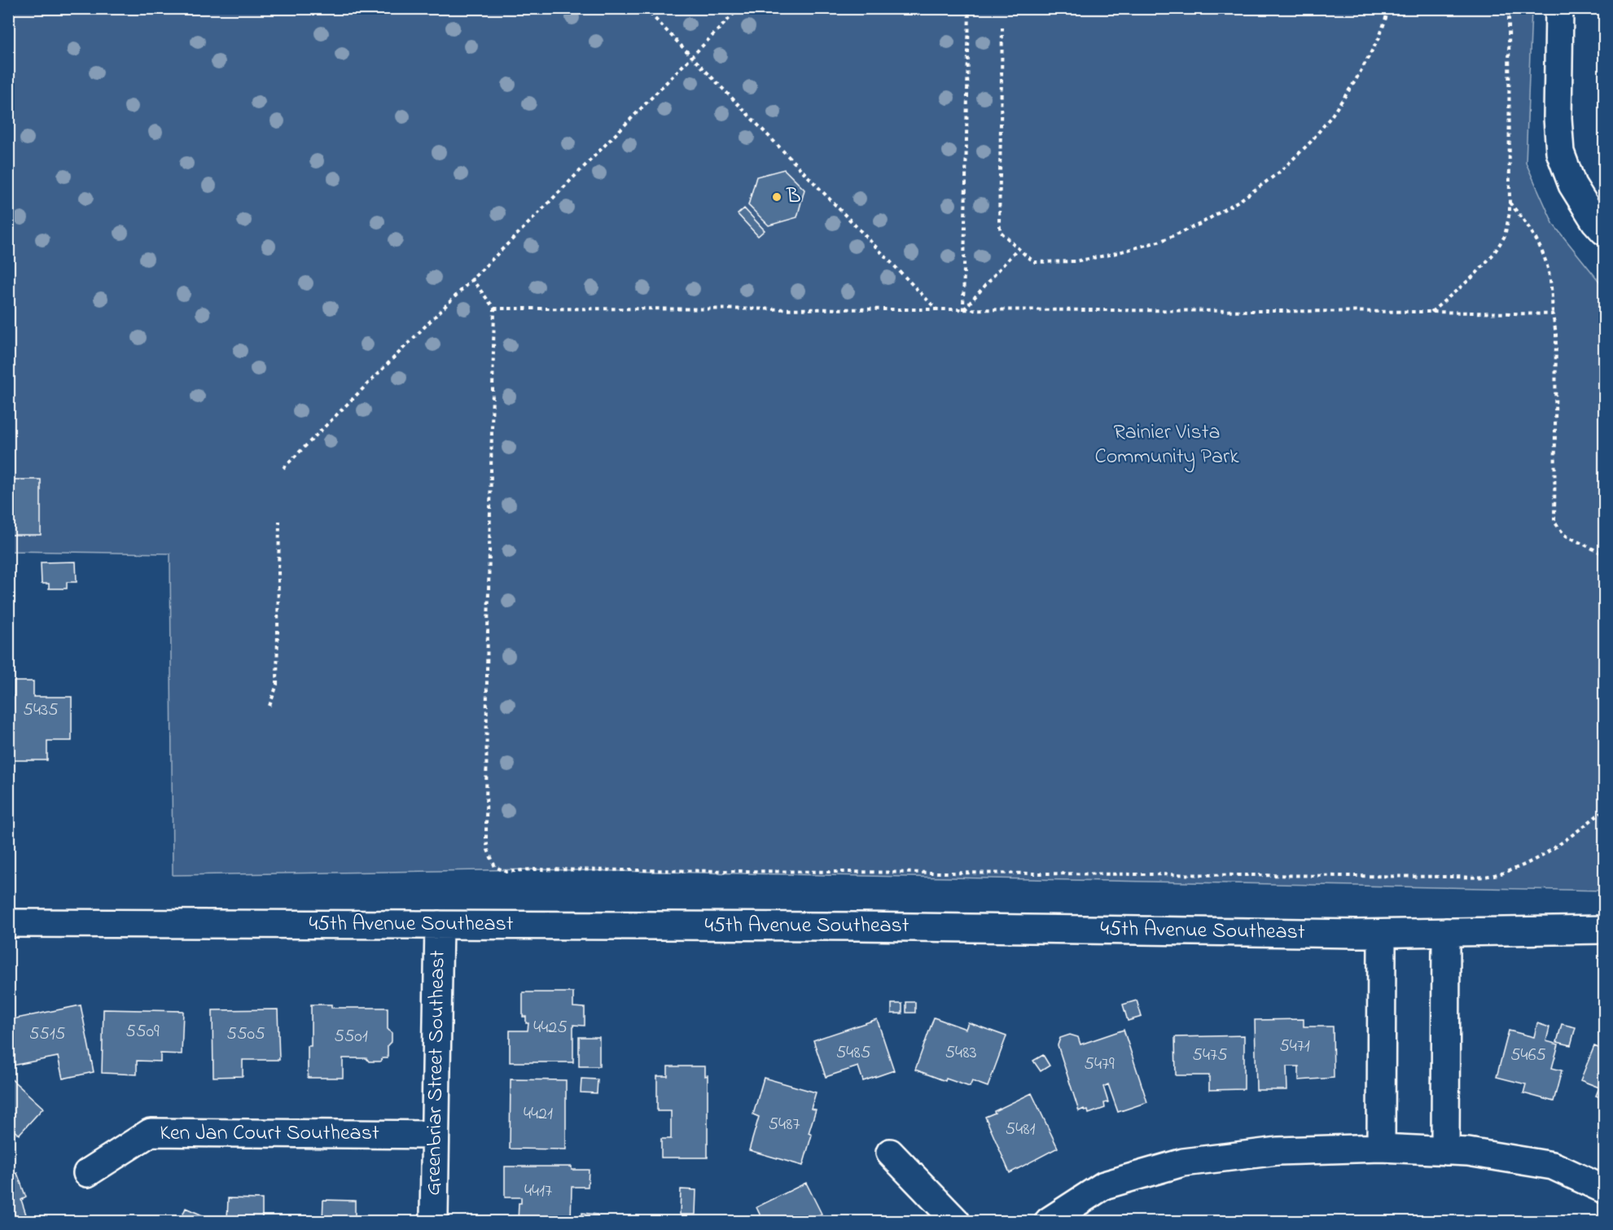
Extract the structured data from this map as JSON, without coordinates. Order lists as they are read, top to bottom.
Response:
{
  "streets": {
    "street": ["45th Avenue Southeast", "Greenbriar Street Southeast", "Ken Jan Court Southeast"]
  },
  "crossings": [
    ["45th Avenue Southeast", "Greenbriar Street Southeast"],
    ["Greenbriar Street Southeast", "Ken Jan Court Southeast"]
  ],
  "parks": ["Rainier Vista Community Park"],
  "places": ["B"],
  "house_numbers": [
    "5435",
    "4425",
    "5509",
    "5515",
    "5505",
    "5501",
    "5471",
    "5485",
    "5483",
    "5475",
    "5465",
    "5479",
    "4421",
    "5487",
    "5481",
    "4417"
  ]
}
